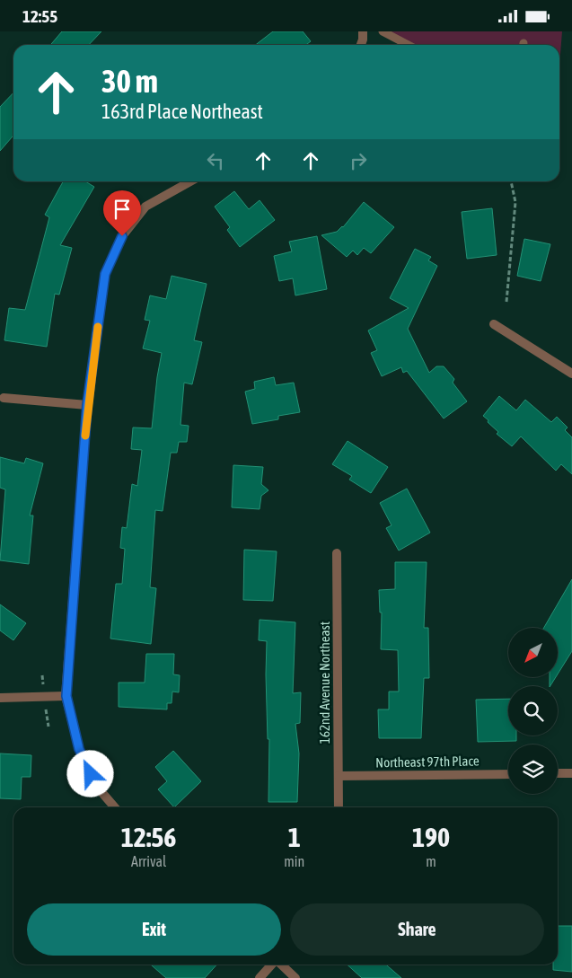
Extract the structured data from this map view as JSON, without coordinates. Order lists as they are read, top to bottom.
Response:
{
  "streets": {
    "street": ["162nd Avenue Northeast", "Northeast 97th Place"]
  },
  "crossings": [
    ["162nd Avenue Northeast", "Northeast 97th Place"]
  ],
  "north": "bottom left",
  "page": {
    "status": "12:55",
    "turn": ["30 m", "163rd Place Northeast"],
    "eta": [
      "12:56",
      "Arrival",
      "1",
      "min",
      "190",
      "m"
    ],
    "buttons": ["Exit", "Share"]
  }
}
